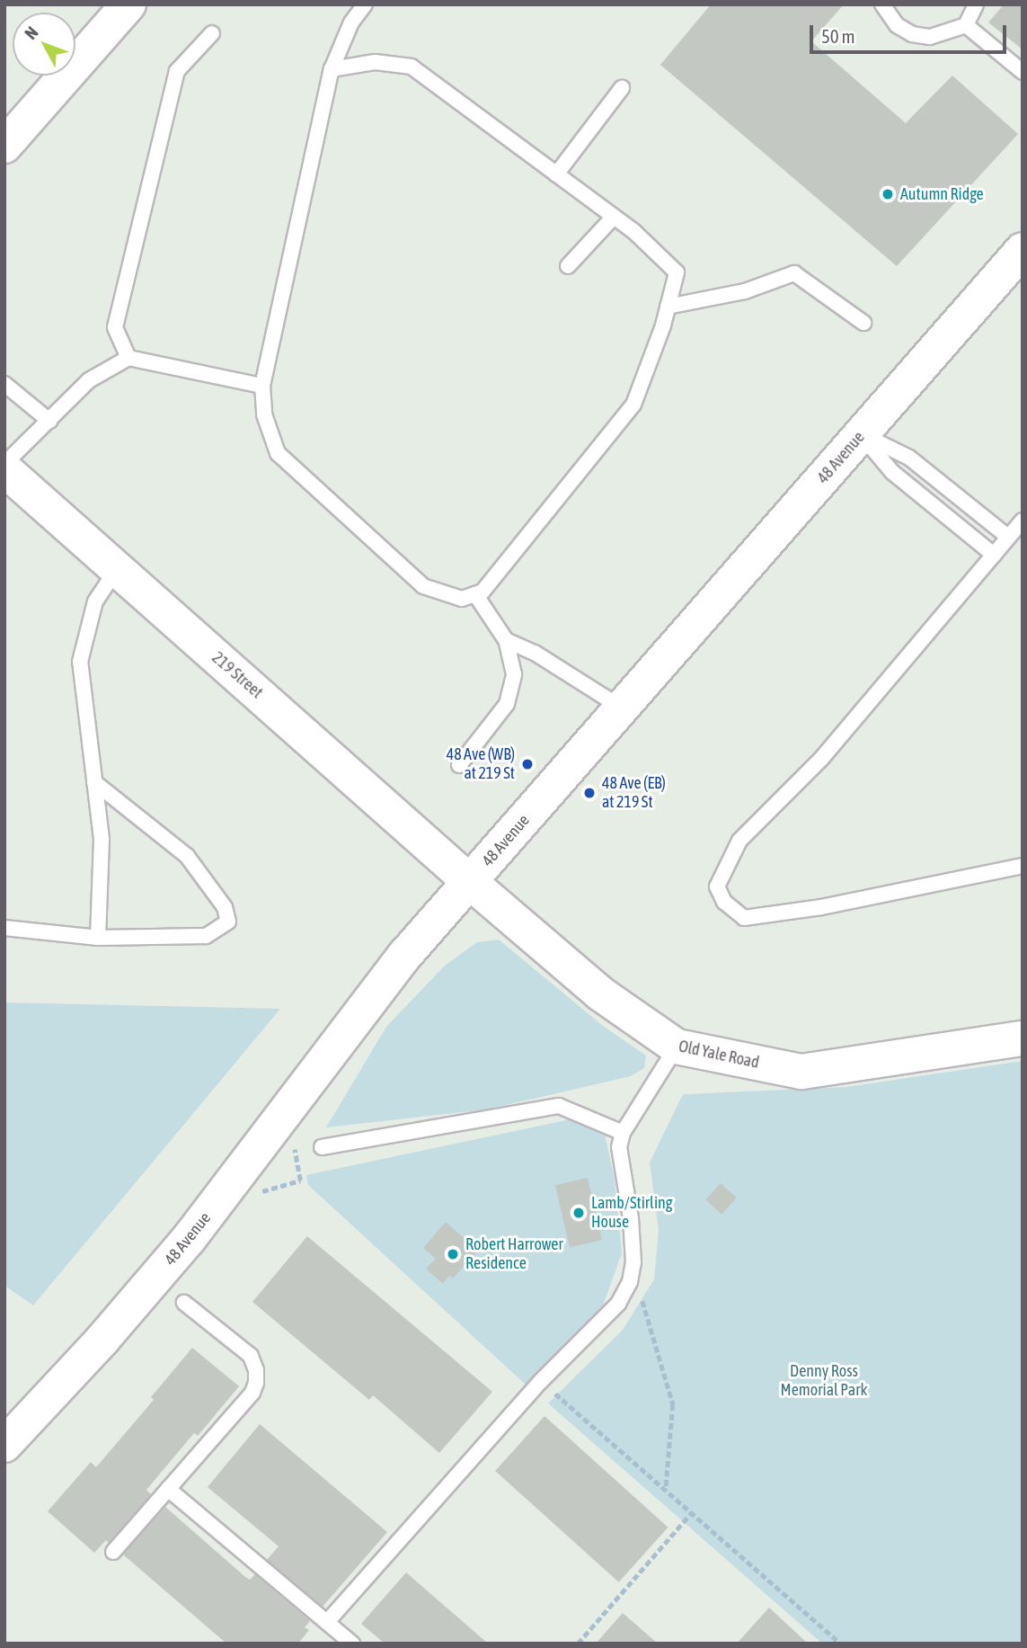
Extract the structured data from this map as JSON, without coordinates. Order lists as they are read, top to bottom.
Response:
{
  "streets": {
    "main road": ["48 Avenue", "219 Street", "Old Yale Road"]
  },
  "crossings": [
    ["48 Avenue", "219 Street"],
    ["48 Avenue", "Old Yale Road"],
    ["219 Street", "Old Yale Road"]
  ],
  "parks": ["Denny Ross Memorial Park"],
  "places": [
    "Autumn Ridge",
    "48 Ave (WB) at 219 St",
    "48 Ave (EB) at 219 St",
    "Lamb/Stirling House",
    "Robert Harrower Residence"
  ],
  "scale_bar": "50 m",
  "north": "top left"
}
